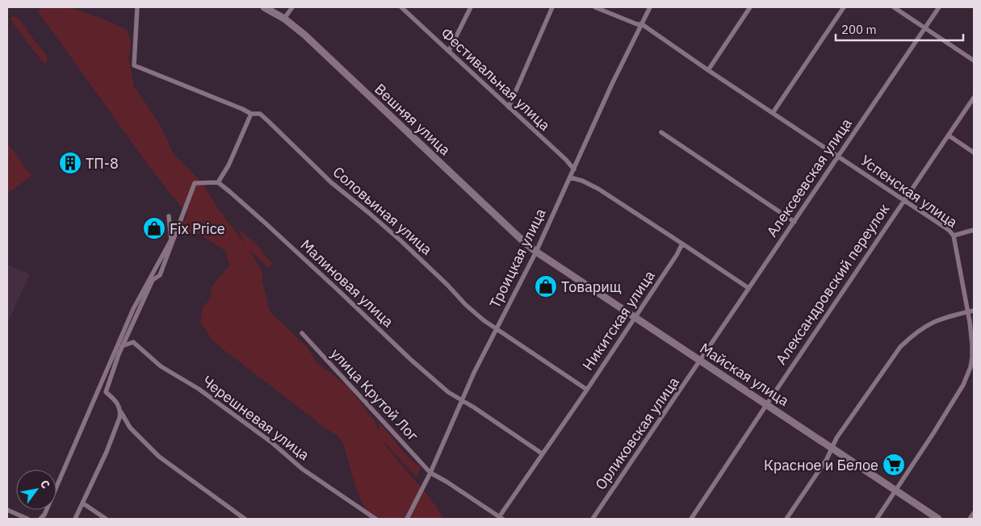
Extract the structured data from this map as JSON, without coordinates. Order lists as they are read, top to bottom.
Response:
{
  "streets": {
    "street": [
      "Фестивальная улица",
      "Вешняя улица",
      "Алексеевская улица",
      "Успенская улица",
      "Соловьиная улица",
      "Троицкая улица",
      "Малиновая улица",
      "Александровский переулок",
      "Никитская улица",
      "Майская улица",
      "улица Крутой Лог",
      "Черешневая улица",
      "Орликовская улица"
    ]
  },
  "crossings": [
    ["Фестивальная улица", "Троицкая улица"],
    ["Вешняя улица", "Троицкая улица"],
    ["Вешняя улица", "Майская улица"],
    ["Алексеевская улица", "Успенская улица"],
    ["Алексеевская улица", "Майская улица"],
    ["Алексеевская улица", "Орликовская улица"],
    ["Успенская улица", "Троицкая улица"],
    ["Успенская улица", "Александровский переулок"],
    ["Успенская улица", "Майская улица"],
    ["Соловьиная улица", "Троицкая улица"],
    ["Соловьиная улица", "Никитская улица"],
    ["Троицкая улица", "Малиновая улица"],
    ["Троицкая улица", "Майская улица"],
    ["Троицкая улица", "улица Крутой Лог"],
    ["Малиновая улица", "Никитская улица"],
    ["Александровский переулок", "Майская улица"],
    ["Никитская улица", "Майская улица"],
    ["Никитская улица", "улица Крутой Лог"],
    ["Майская улица", "Орликовская улица"]
  ],
  "places": {
    "building": ["ТП-8"],
    "shop": ["Fix Price", "Товарищ"],
    "supermarket": ["Красное и Белое"]
  },
  "scale_bar": "200 m",
  "north": "top right"
}
